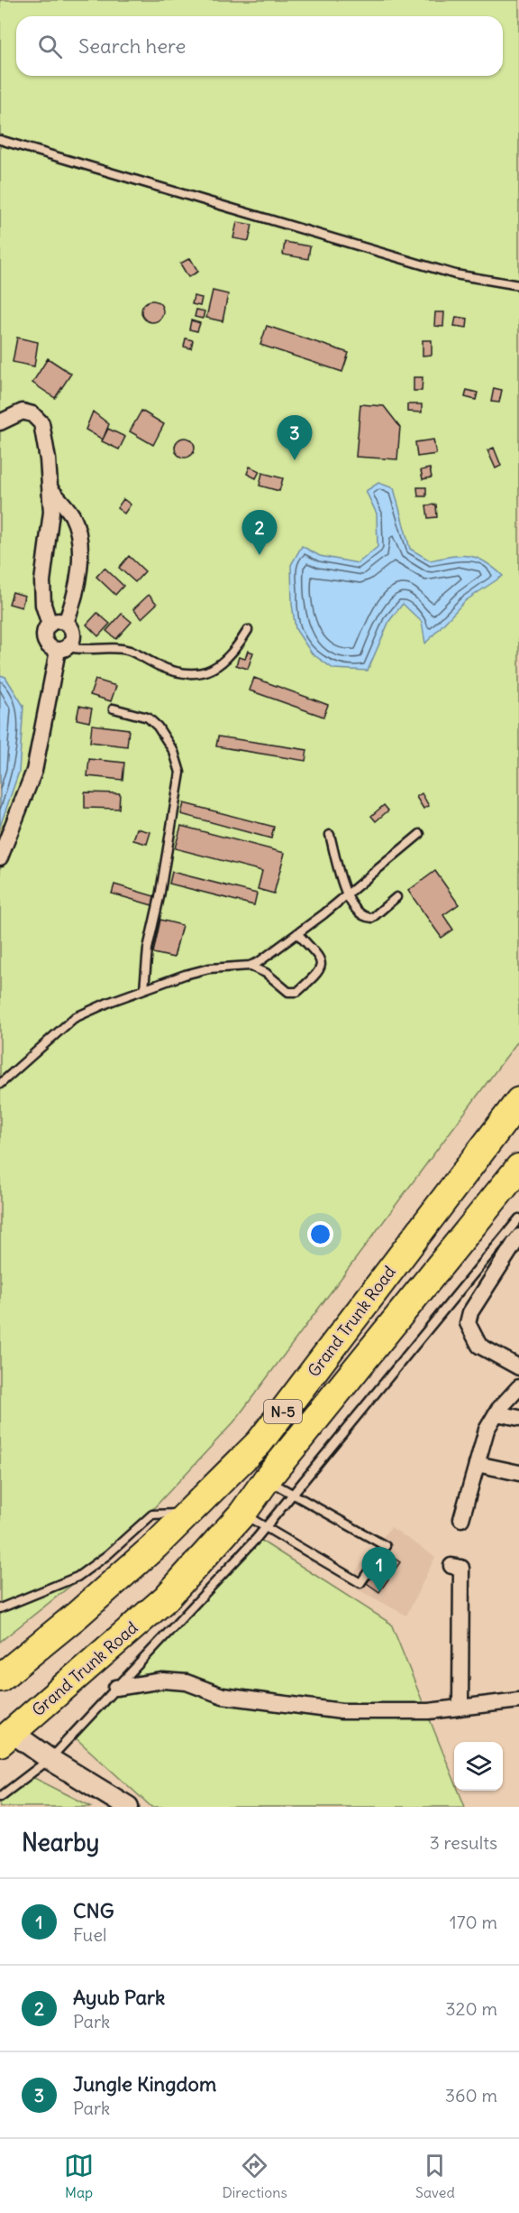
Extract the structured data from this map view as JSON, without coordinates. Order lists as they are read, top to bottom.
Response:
{
  "streets": {
    "highway": ["Grand Trunk Road", "N-5"]
  },
  "page": {
    "search": "Search here",
    "pins": ["3", "2", "1"],
    "heading": ["Nearby", "3 results"],
    "list": [
      {
        "mark": "1",
        "name": "CNG",
        "note": "Fuel",
        "value": "170 m"
      },
      {
        "mark": "2",
        "name": "Ayub Park",
        "note": "Park",
        "value": "320 m"
      },
      {
        "mark": "3",
        "name": "Jungle Kingdom",
        "note": "Park",
        "value": "360 m"
      }
    ],
    "nav": ["Map", "Directions", "Saved"]
  }
}
